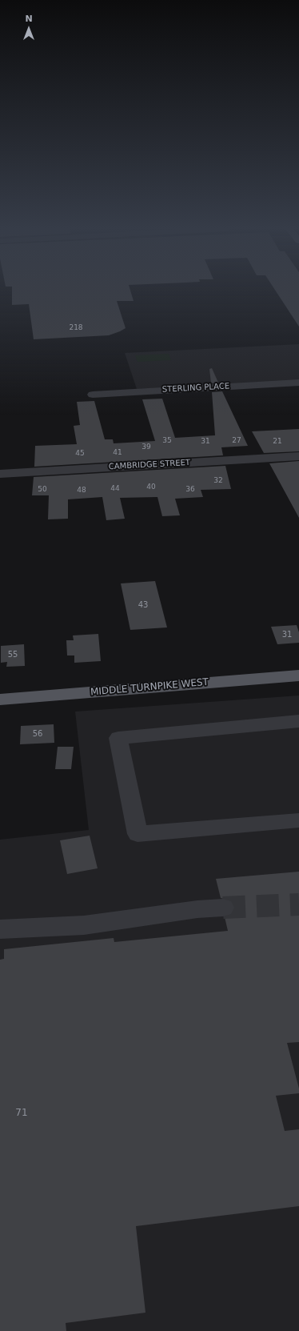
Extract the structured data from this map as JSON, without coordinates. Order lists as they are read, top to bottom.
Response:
{
  "streets": {
    "main road": ["MIDDLE TURNPIKE WEST"],
    "street": ["STERLING PLACE", "CAMBRIDGE STREET"]
  },
  "house_numbers": [
    "218",
    "35",
    "27",
    "31",
    "21",
    "39",
    "41",
    "45",
    "32",
    "40",
    "44",
    "50",
    "36",
    "48",
    "43",
    "31",
    "55",
    "56",
    "71"
  ],
  "north": "top"
}
